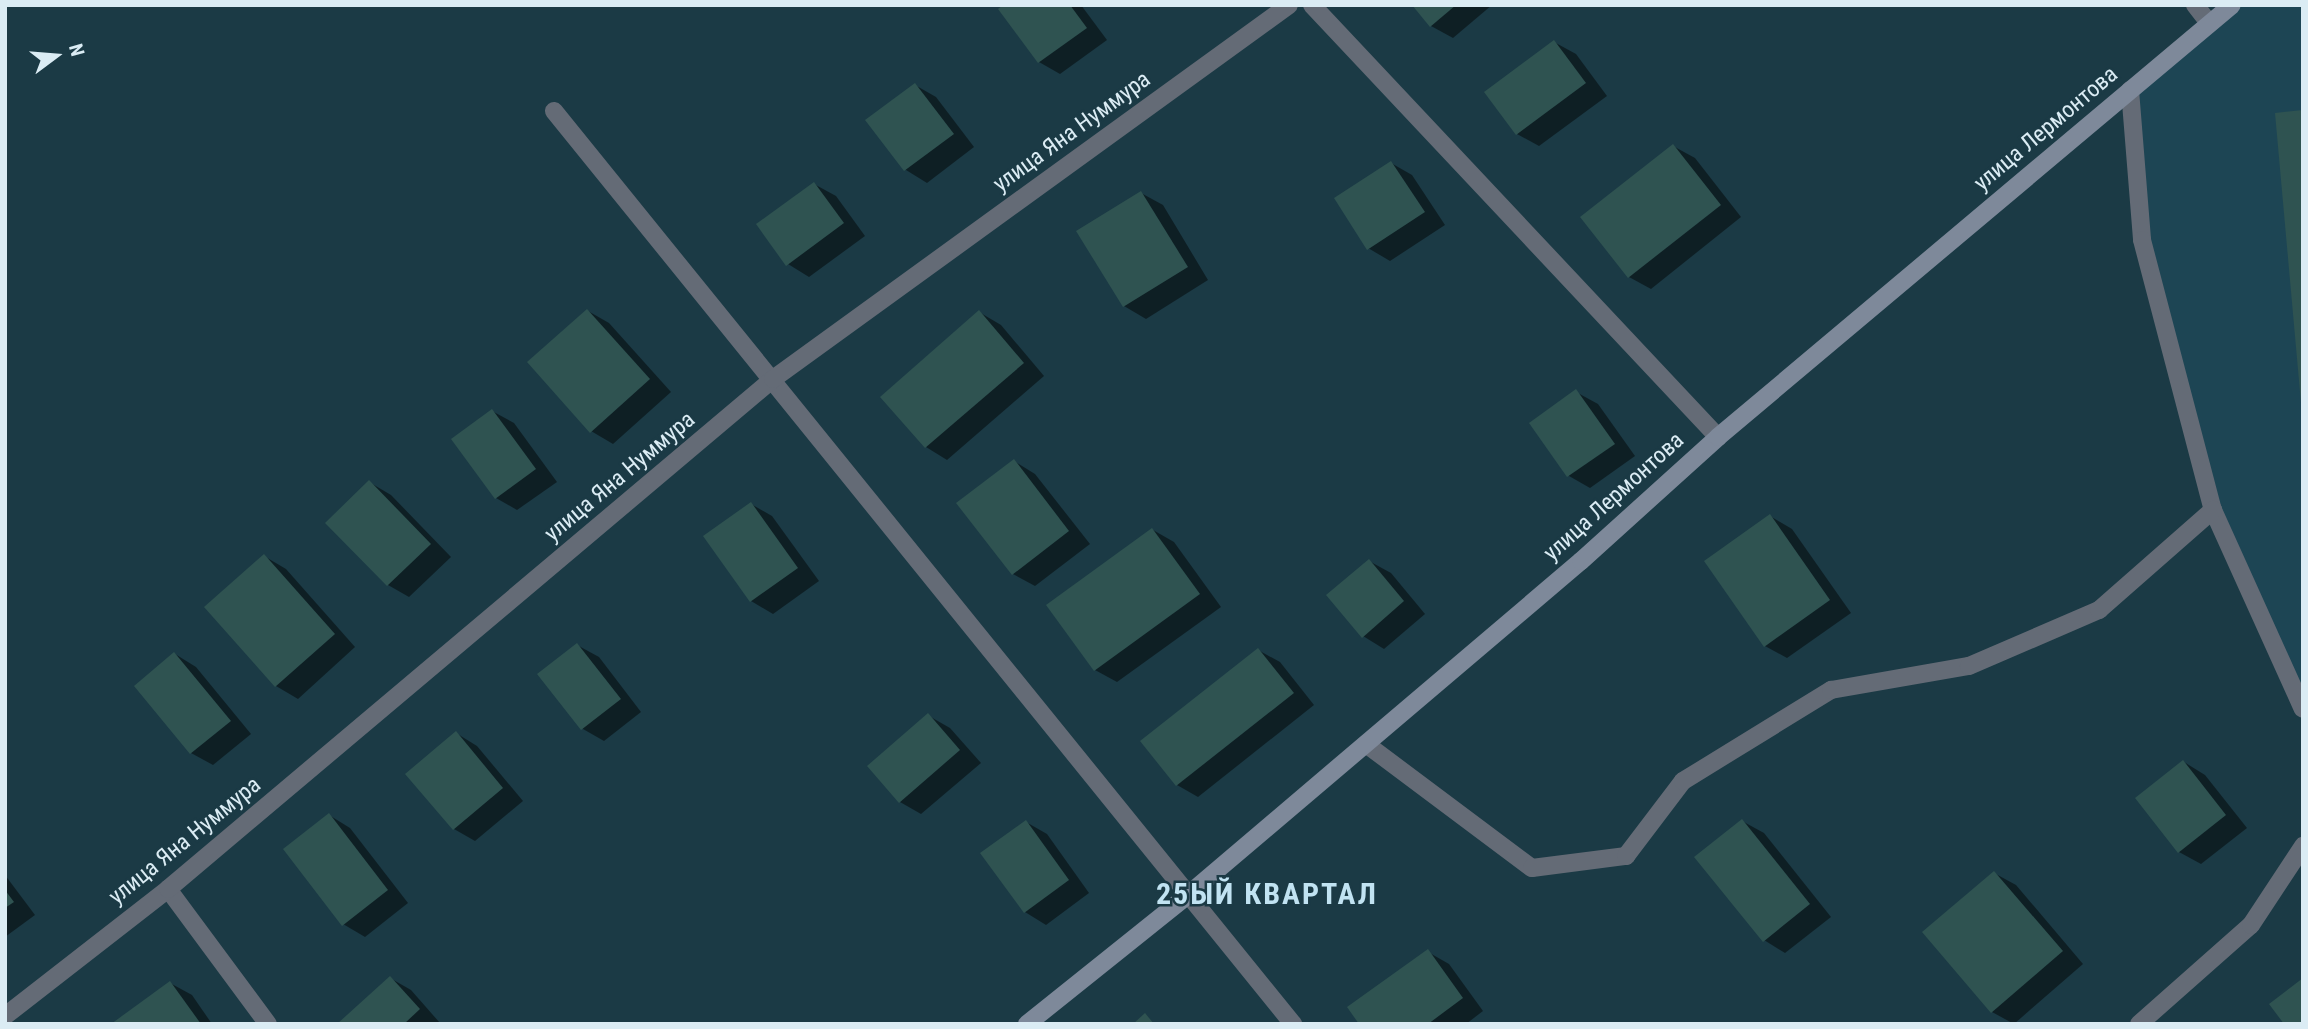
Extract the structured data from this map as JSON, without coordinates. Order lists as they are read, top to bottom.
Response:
{
  "streets": {
    "street": ["улица Лермонтова", "улица Яна Нуммура"]
  },
  "districts": ["25ЫЙ КВАРТАЛ"],
  "north": "right"
}
